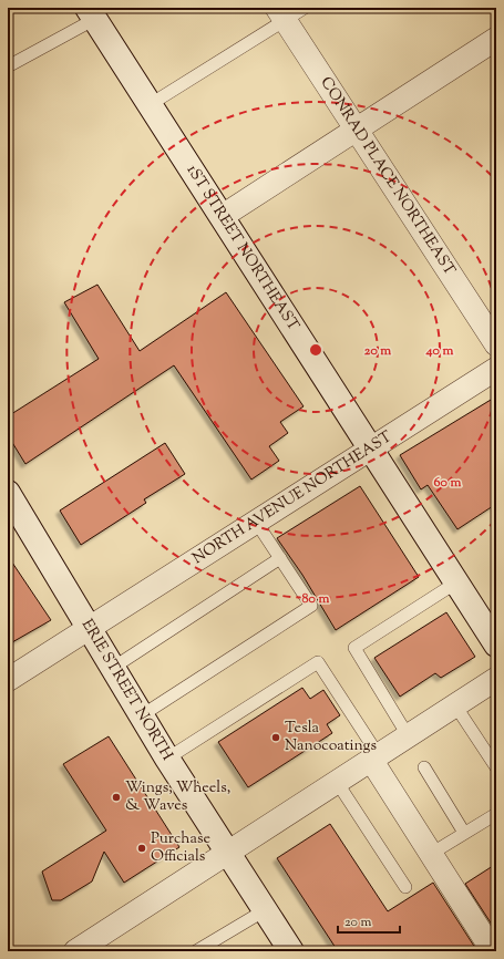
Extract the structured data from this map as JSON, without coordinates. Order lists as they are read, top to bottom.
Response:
{
  "streets": {
    "main road": ["1ST STREET NORTHEAST", "ERIE STREET NORTH"],
    "street": ["CONRAD PLACE NORTHEAST", "NORTH AVENUE NORTHEAST"]
  },
  "crossings": [
    ["1ST STREET NORTHEAST", "NORTH AVENUE NORTHEAST"],
    ["NORTH AVENUE NORTHEAST", "ERIE STREET NORTH"]
  ],
  "places": ["Tesla Nanocoatings", "Wings, Wheels, & Waves", "Purchase Officials"],
  "scale_bar": "20 m",
  "rings": [
    "20 m",
    "40 m",
    "60 m",
    "80 m"
  ]
}
